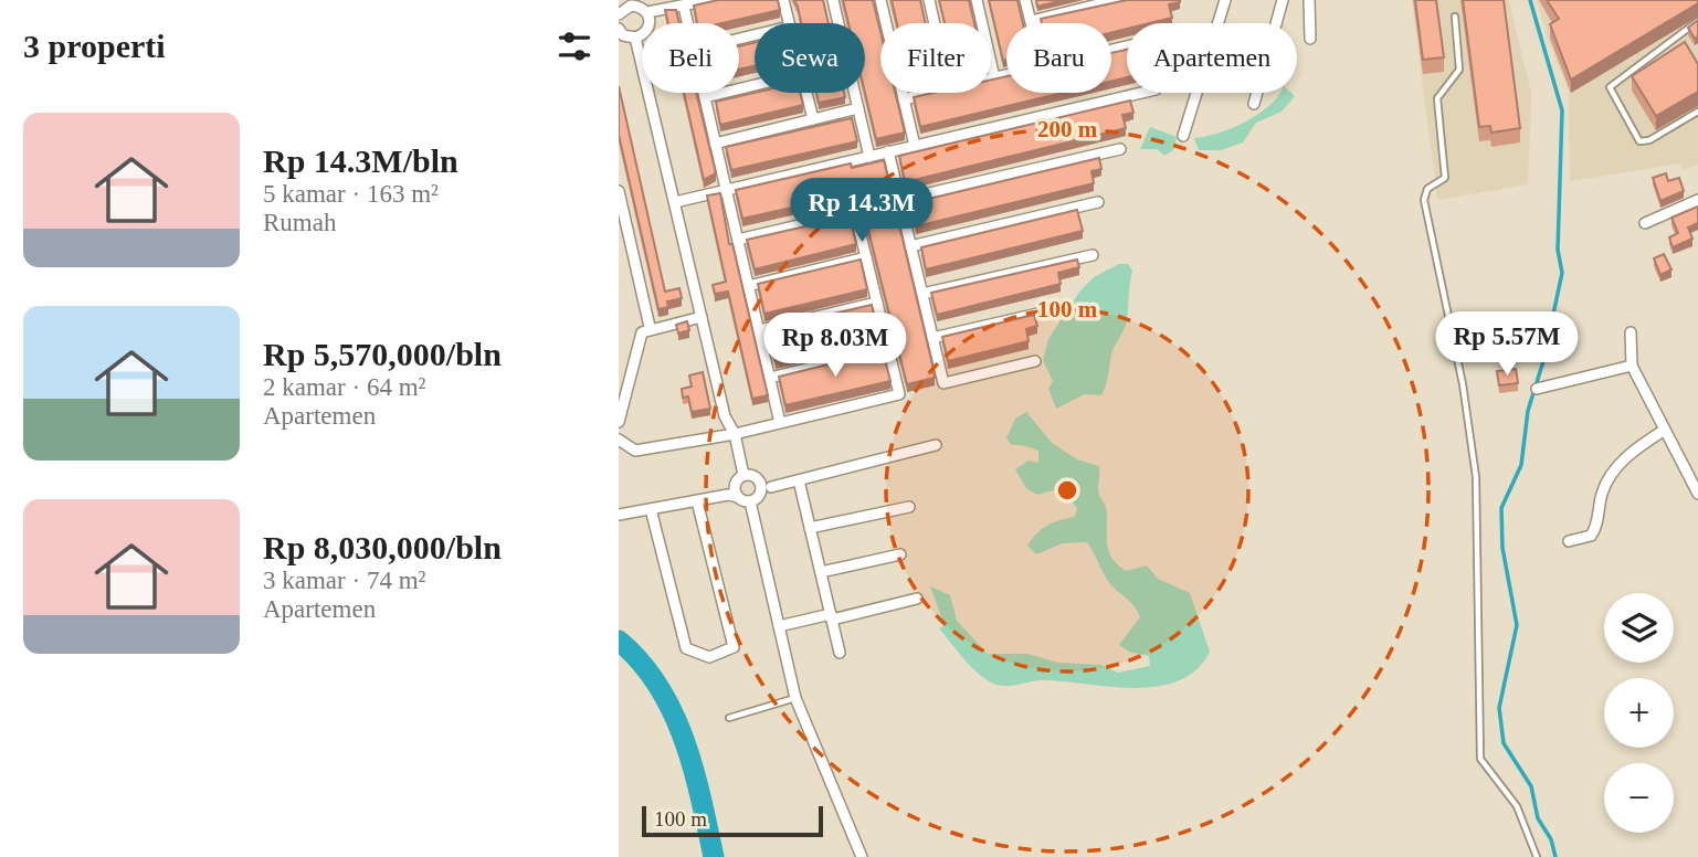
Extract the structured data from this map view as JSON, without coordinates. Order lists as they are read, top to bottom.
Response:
{
  "scale_bar": "100 m",
  "page": {
    "heading": "3 properti",
    "chip": [
      "Beli",
      "Sewa",
      "Filter",
      "Baru",
      "Apartemen"
    ],
    "list": [
      {
        "name": "Rp 14.3M/bln",
        "note": "5 kamar · 163 m² · Rumah"
      },
      {
        "name": "Rp 5,570,000/bln",
        "note": "2 kamar · 64 m² · Apartemen"
      },
      {
        "name": "Rp 8,030,000/bln",
        "note": "3 kamar · 74 m² · Apartemen"
      }
    ],
    "price": ["Rp 14.3M", "Rp 5.57M", "Rp 8.03M"],
    "map_buttons": ["+", "−"],
    "scale": "100 m"
  },
  "rings": ["200 m", "100 m"]
}
